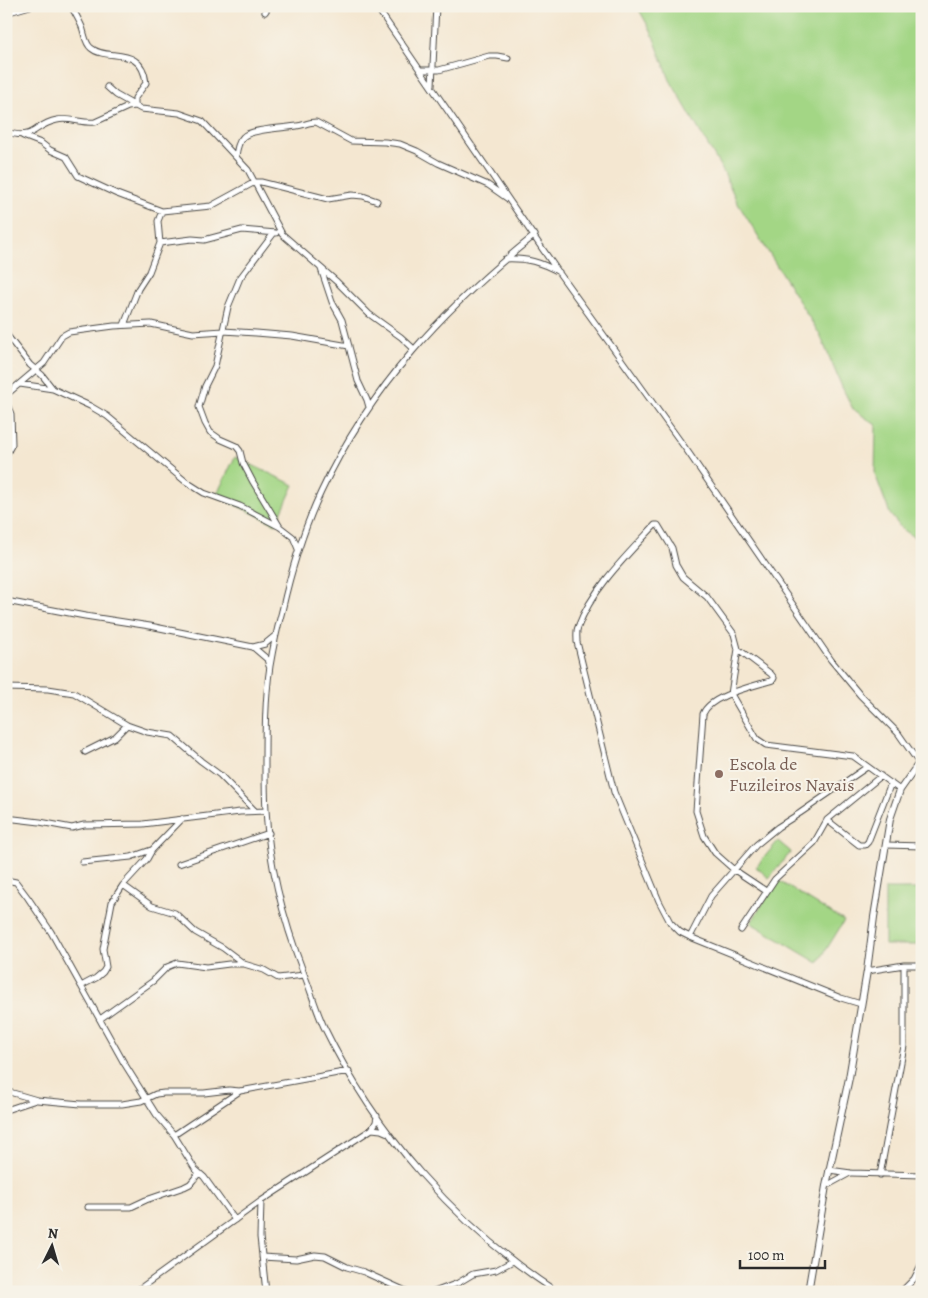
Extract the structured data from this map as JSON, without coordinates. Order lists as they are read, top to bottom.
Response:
{
  "places": ["Escola de Fuzileiros Navais"],
  "scale_bar": "100 m",
  "north": "top"
}
